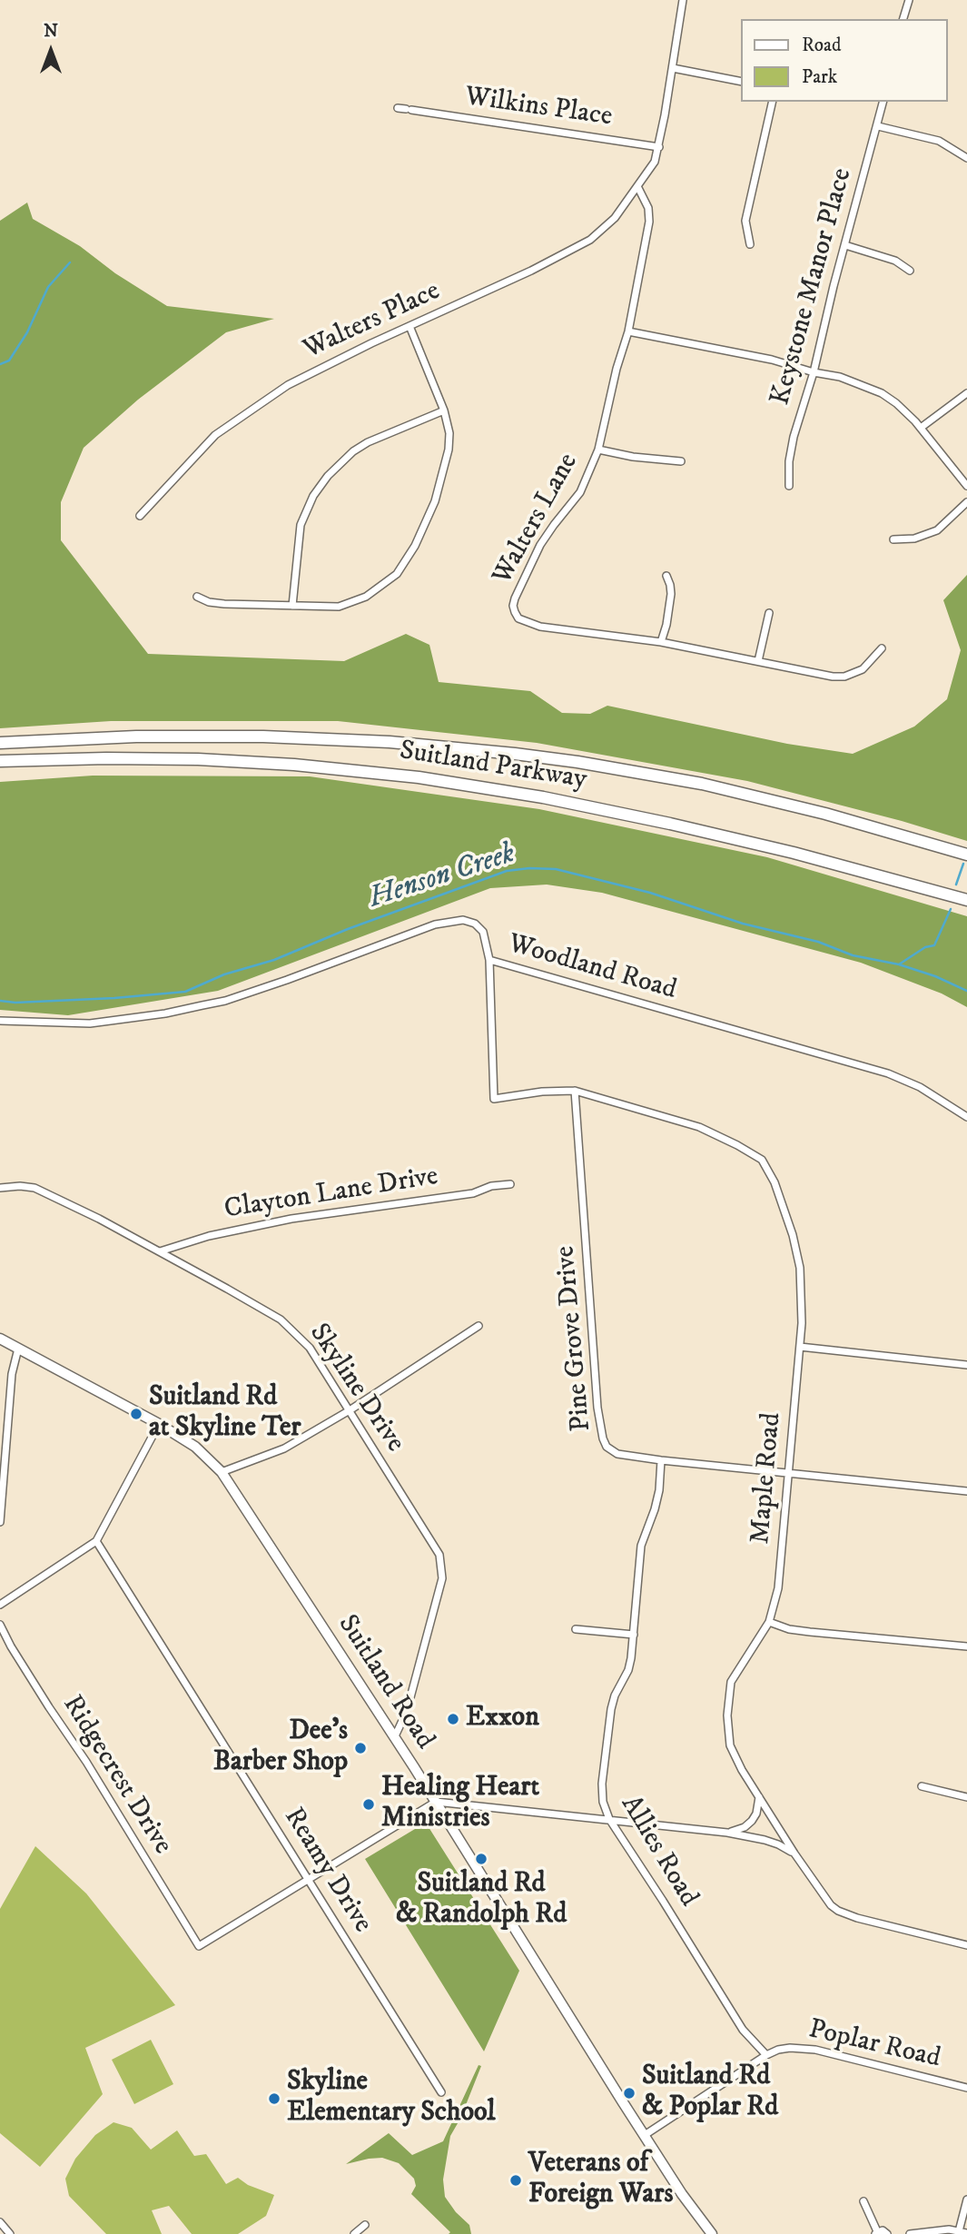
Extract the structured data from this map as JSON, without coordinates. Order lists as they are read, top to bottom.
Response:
{
  "streets": {
    "highway": ["Suitland Parkway"],
    "main road": ["Suitland Road"],
    "street": [
      "Wilkins Place",
      "Keystone Manor Place",
      "Walters Place",
      "Walters Lane",
      "Woodland Road",
      "Clayton Lane Drive",
      "Pine Grove Drive",
      "Skyline Drive",
      "Maple Road",
      "Ridgecrest Drive",
      "Allies Road",
      "Reamy Drive",
      "Poplar Road"
    ]
  },
  "crossings": [
    ["Walters Place", "Walters Lane"],
    ["Woodland Road", "Maple Road"],
    ["Clayton Lane Drive", "Skyline Drive"],
    ["Pine Grove Drive", "Maple Road"],
    ["Pine Grove Drive", "Allies Road"],
    ["Skyline Drive", "Suitland Road"],
    ["Suitland Road", "Poplar Road"],
    ["Ridgecrest Drive", "Reamy Drive"],
    ["Allies Road", "Poplar Road"]
  ],
  "water": ["Henson Creek"],
  "places": [
    "Suitland Rd at Skyline Ter",
    "Exxon",
    "Dee's Barber Shop",
    "Healing Heart Ministries",
    "Suitland Rd & Randolph Rd",
    "Suitland Rd & Poplar Rd",
    "Skyline Elementary School",
    "Veterans of Foreign Wars"
  ],
  "legend": ["Road", "Park"],
  "north": "top"
}
